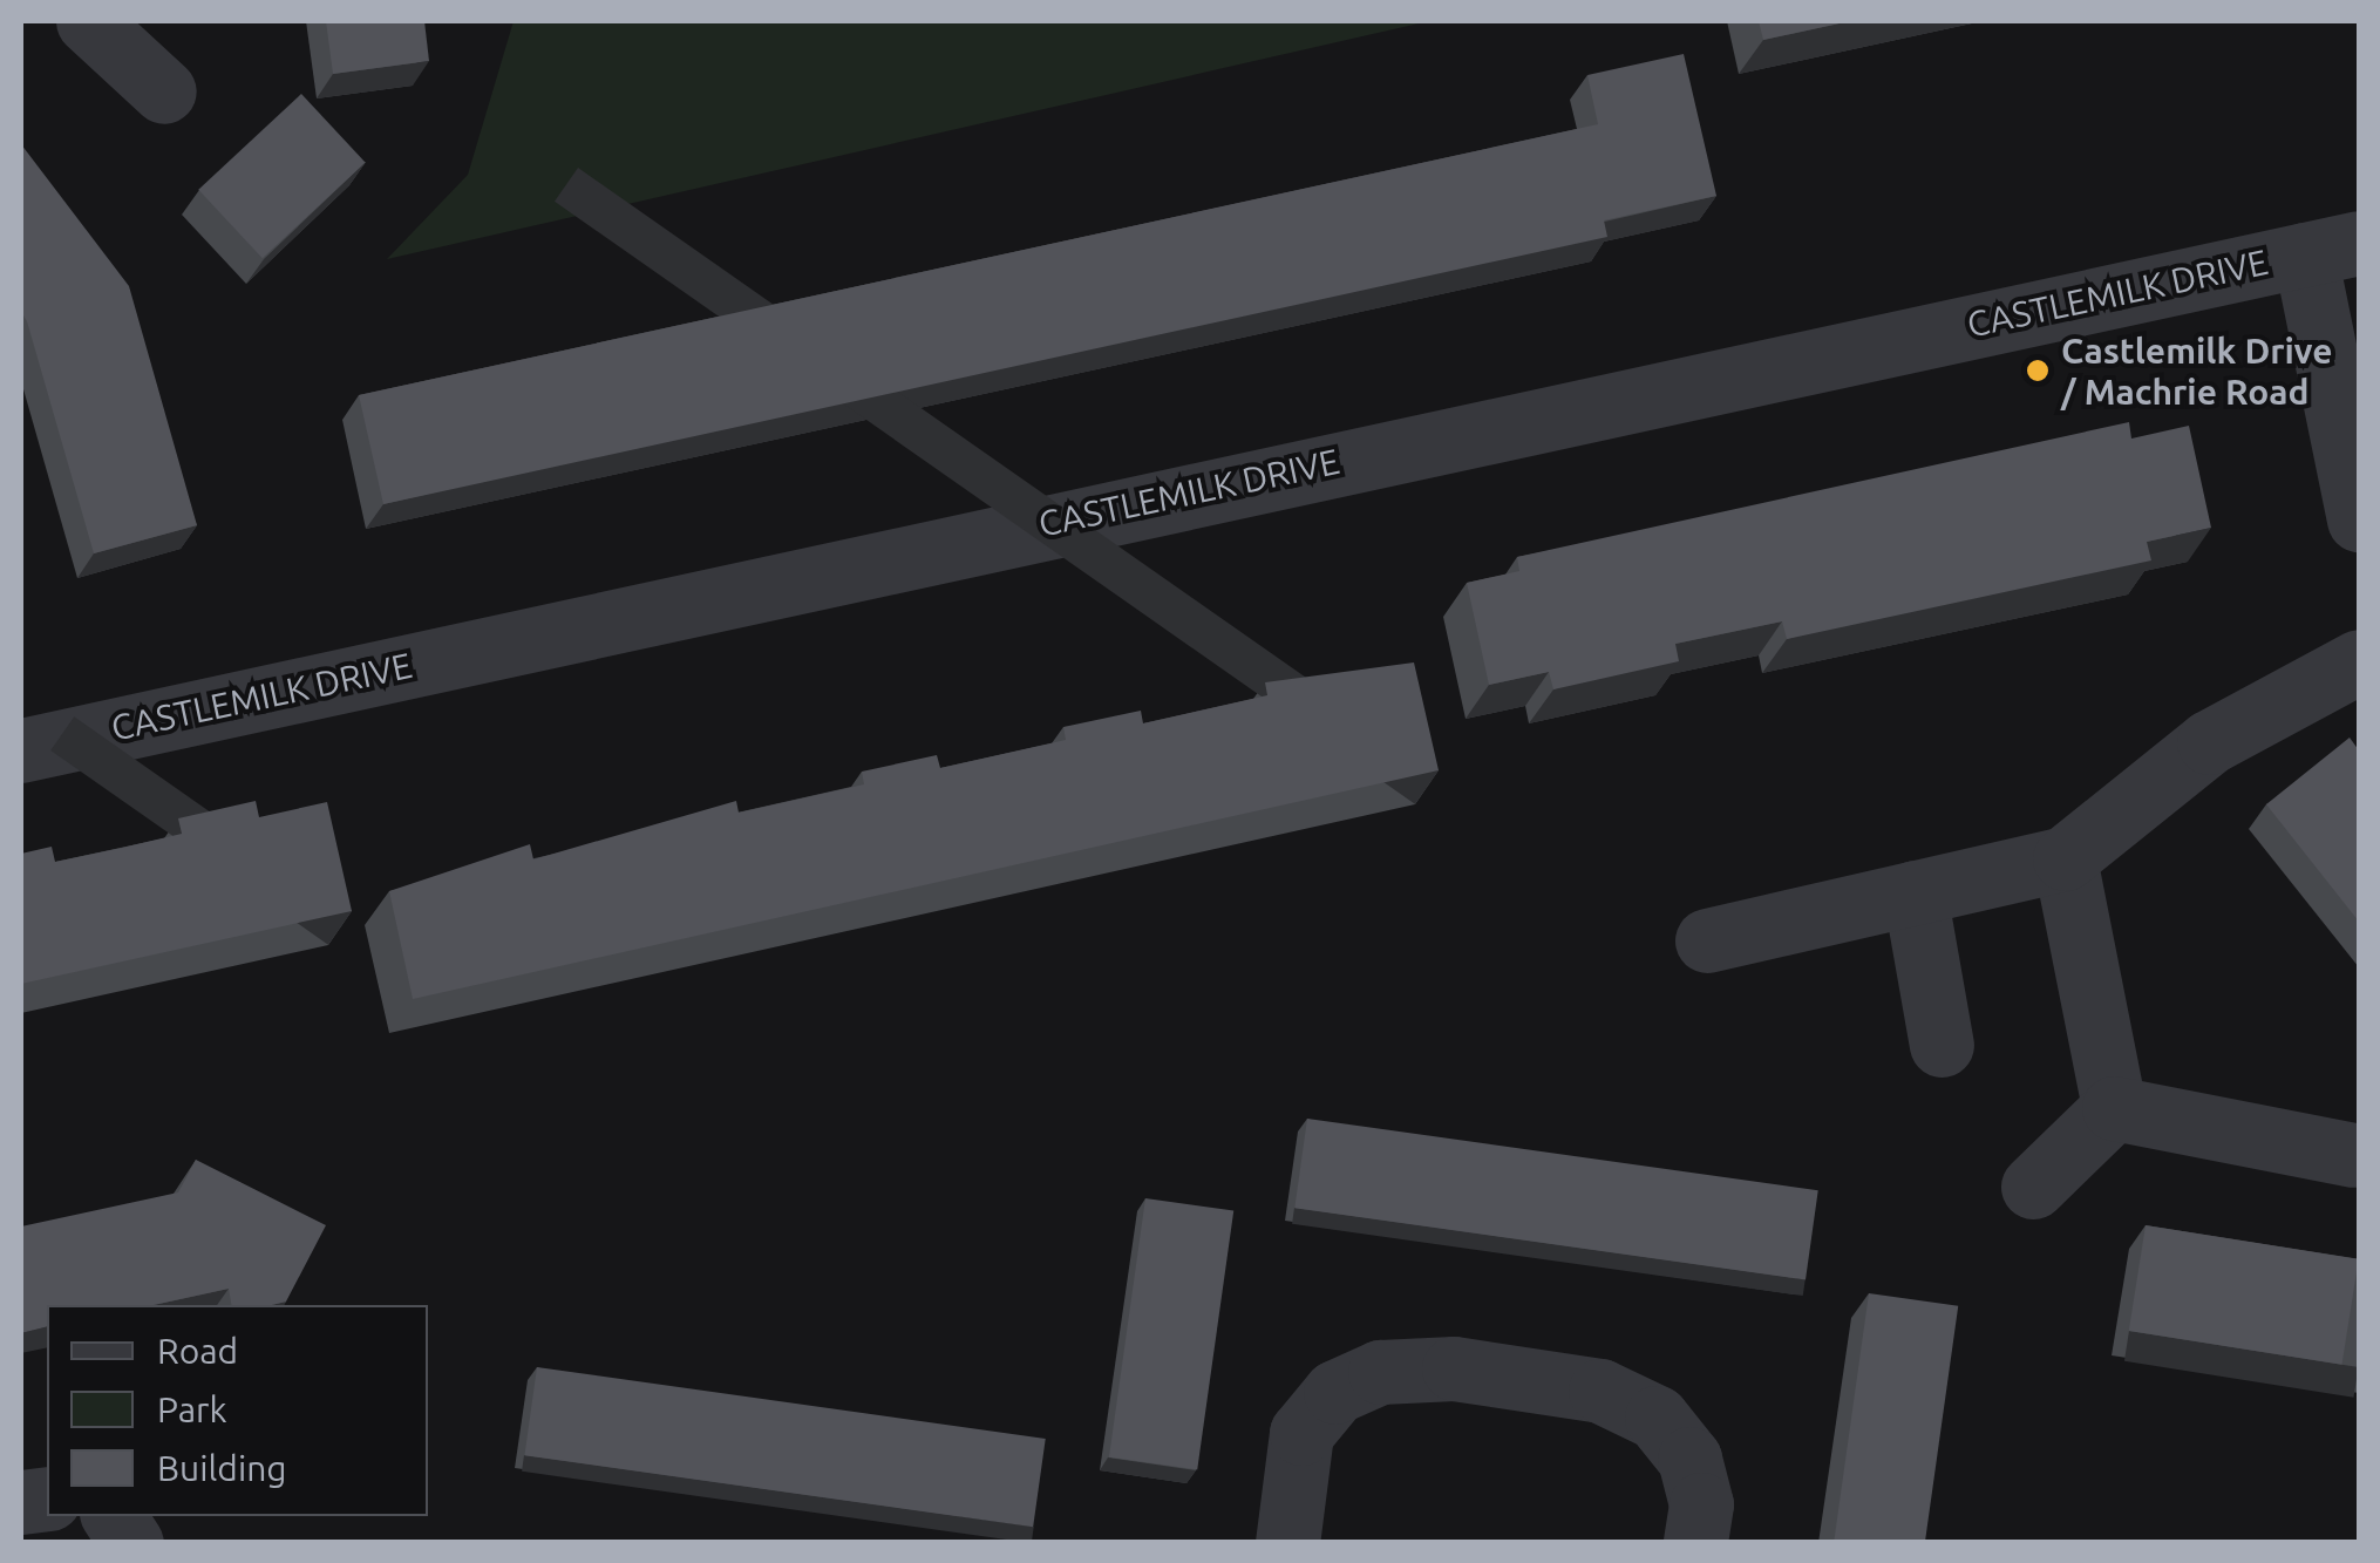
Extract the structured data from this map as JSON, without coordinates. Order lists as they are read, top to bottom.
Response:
{
  "streets": {
    "street": ["CASTLEMILK DRIVE"]
  },
  "places": ["Castlemilk Drive / Machrie Road"],
  "legend": ["Road", "Park", "Building"]
}
